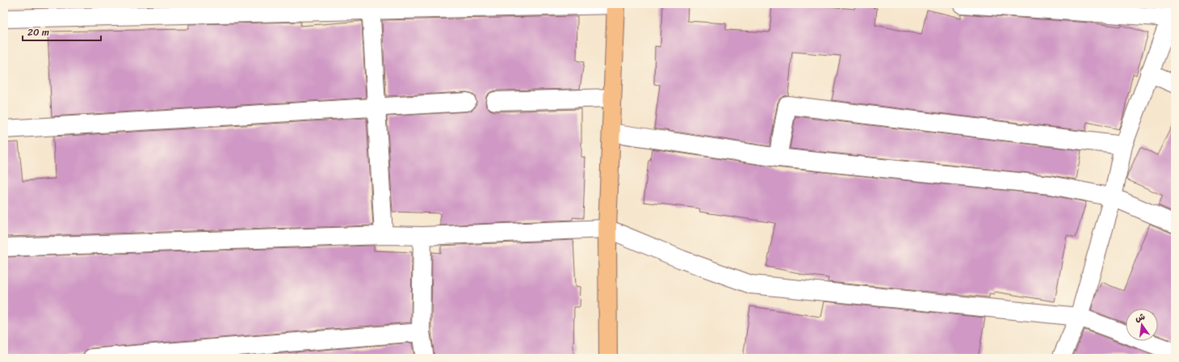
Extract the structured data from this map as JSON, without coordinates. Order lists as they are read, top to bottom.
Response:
{
  "scale_bar": "20 m",
  "north": "top"
}
